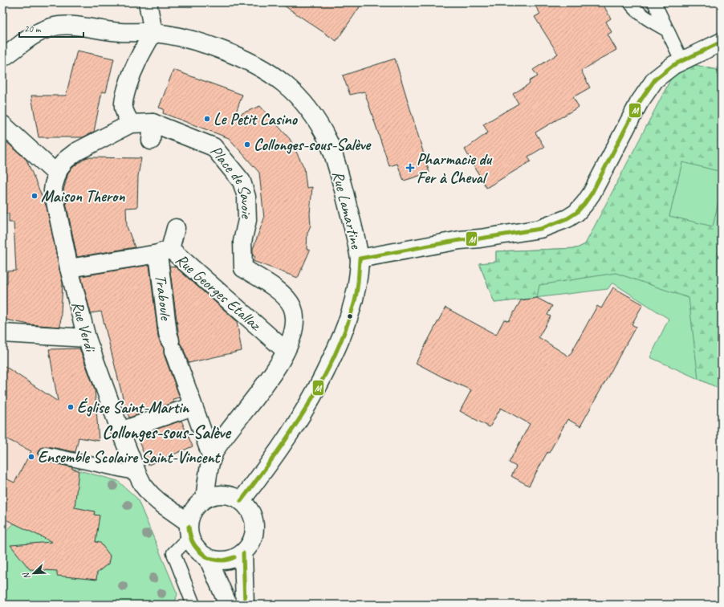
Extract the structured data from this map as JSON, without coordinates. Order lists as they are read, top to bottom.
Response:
{
  "streets": {
    "street": [
      "Place de Savoie",
      "Rue Lamartine",
      "Rue Georges Etallaz",
      "Traboule",
      "Rue Verdi"
    ]
  },
  "crossings": [
    ["Place de Savoie", "Rue Georges Etallaz"],
    ["Place de Savoie", "Rue Verdi"],
    ["Rue Lamartine", "Rue Verdi"],
    ["Rue Georges Etallaz", "Traboule"],
    ["Rue Georges Etallaz", "Rue Verdi"]
  ],
  "districts": ["Collonges-sous-Salève"],
  "places": {
    "other": [
      "Le Petit Casino",
      "Collonges-sous-Salève",
      "Maison Theron",
      "Église Saint-Martin",
      "Ensemble Scolaire Saint-Vincent"
    ],
    "health": ["Pharmacie du Fer à Cheval"]
  },
  "lines": ["transit line M"],
  "scale_bar": "20 m",
  "north": "bottom left"
}
